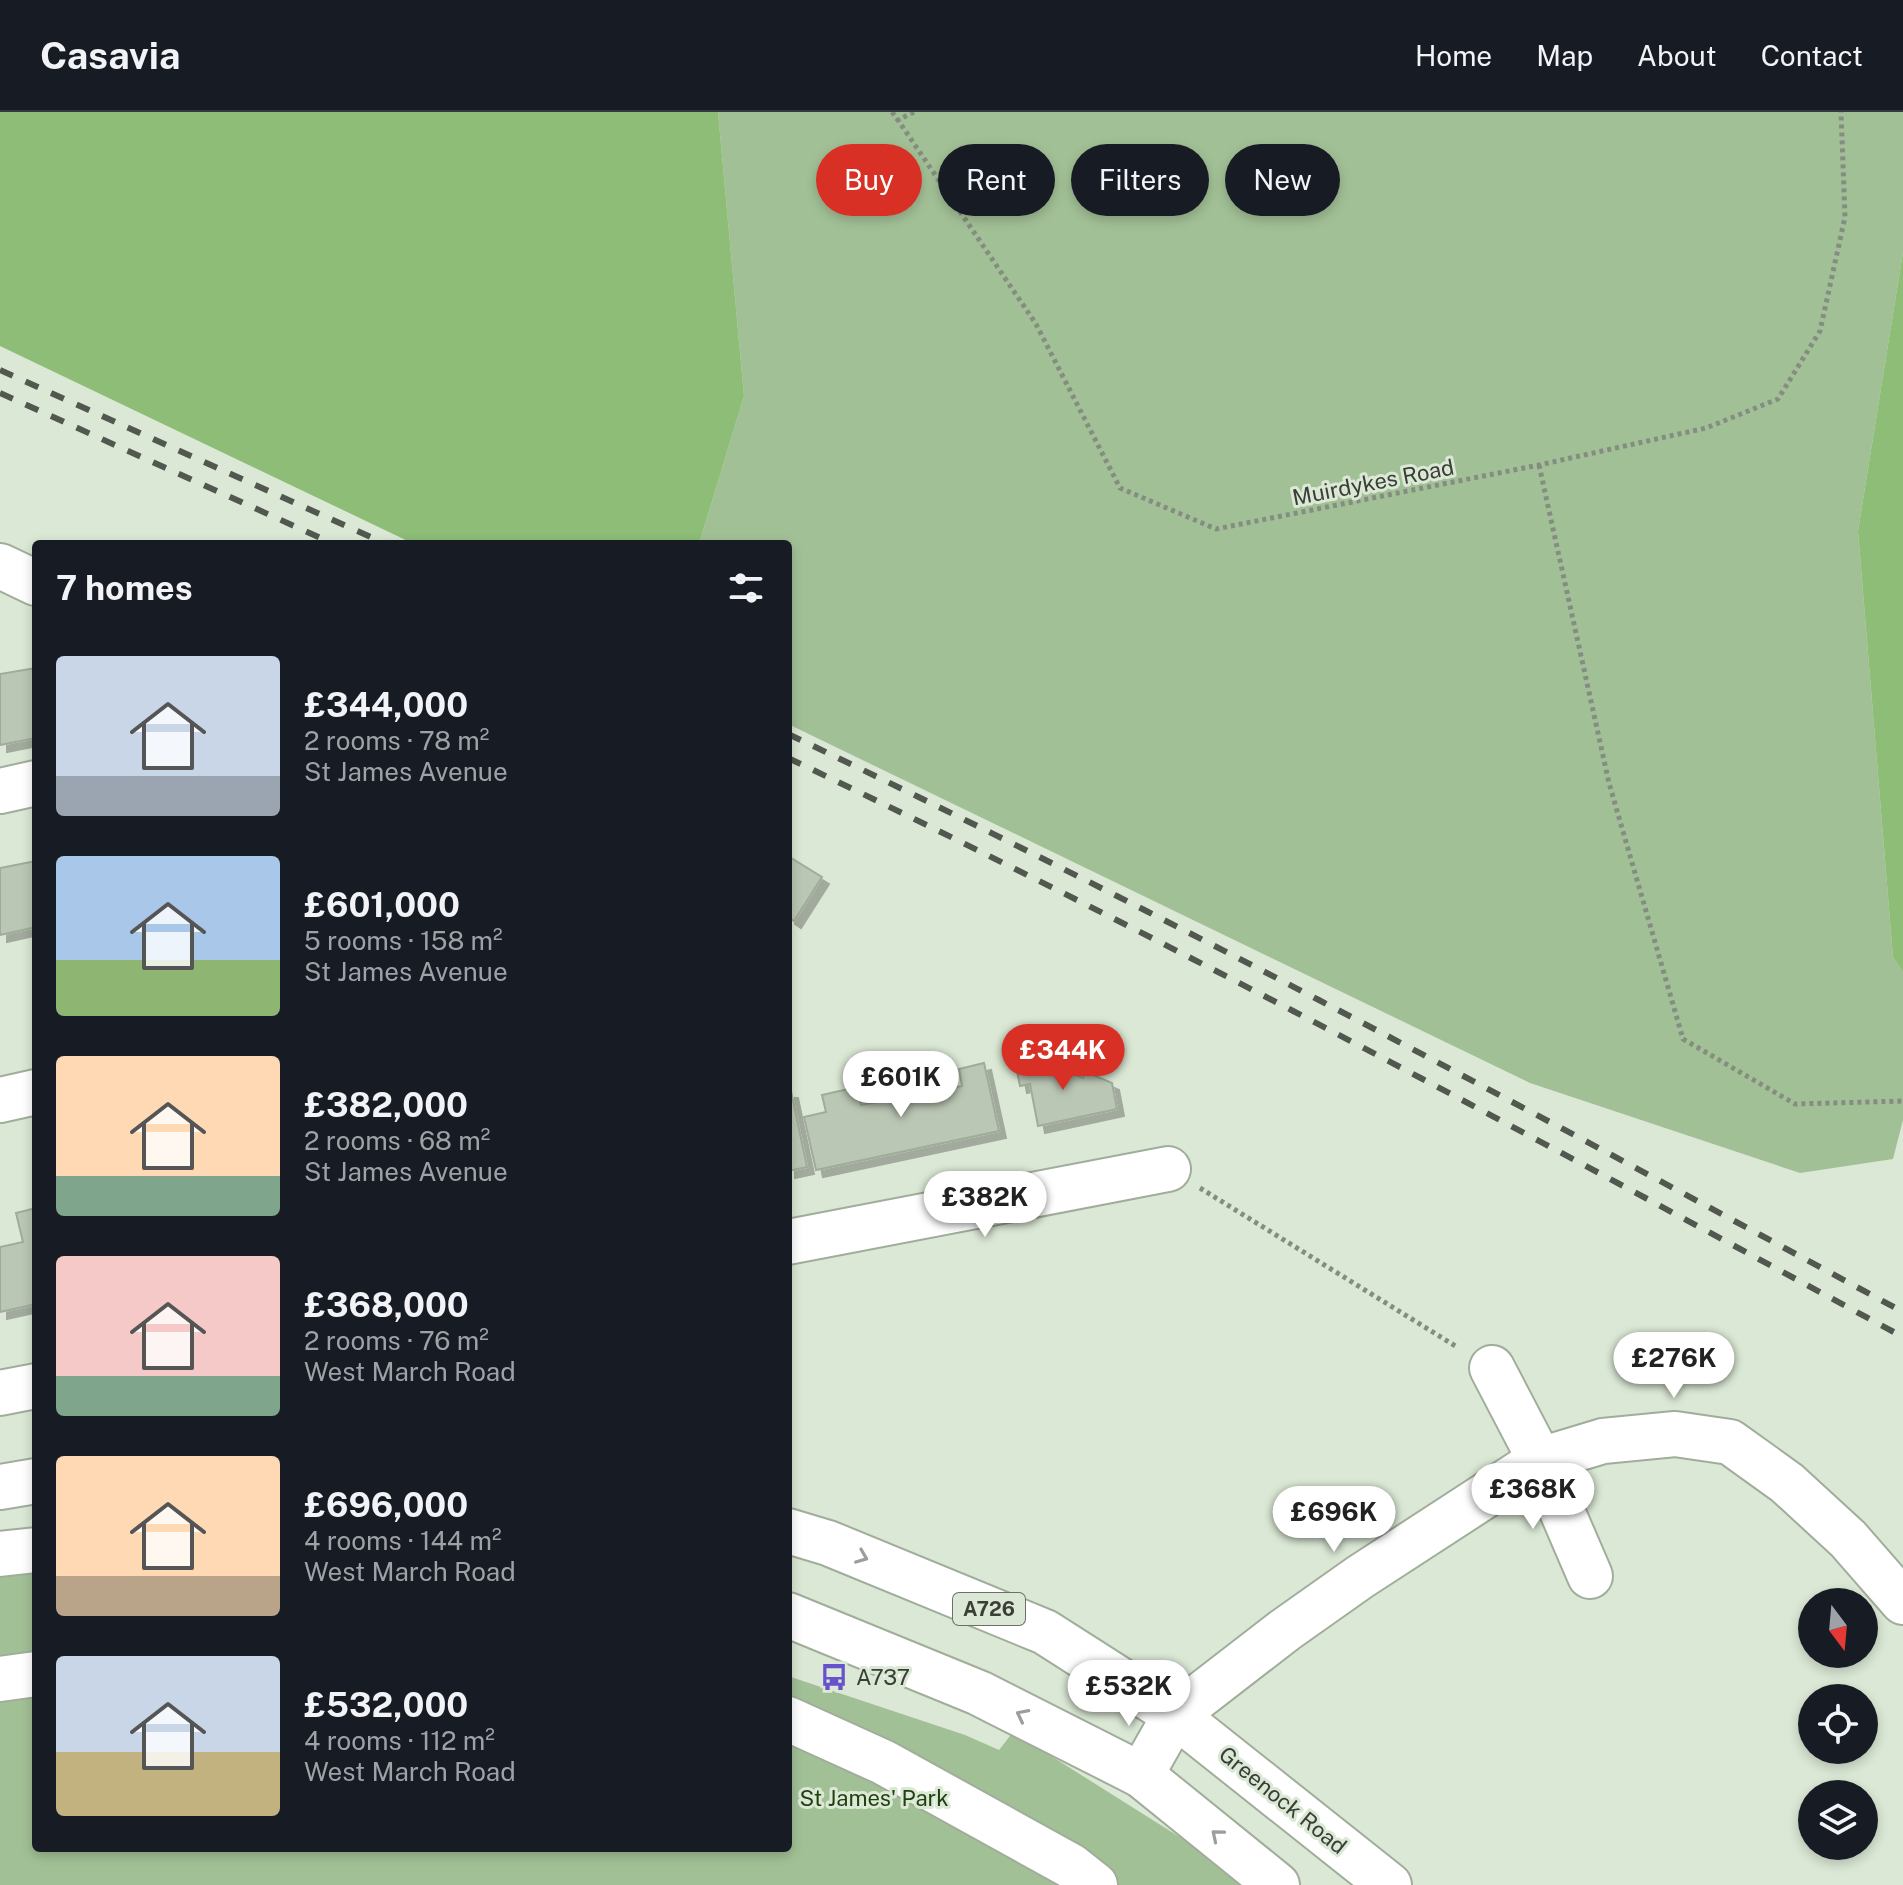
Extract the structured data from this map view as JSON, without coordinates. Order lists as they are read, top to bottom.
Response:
{
  "streets": {
    "street": ["A726", "Greenock Road"],
    "path": ["Muirdykes Road"]
  },
  "parks": ["St James' Park"],
  "places": {
    "bus stop": ["A737"]
  },
  "north": "bottom",
  "page": {
    "header": "Casavia",
    "nav": [
      "Home",
      "Map",
      "About",
      "Contact"
    ],
    "chip": [
      "Buy",
      "Rent",
      "Filters",
      "New"
    ],
    "heading": "7 homes",
    "list": [
      {
        "name": "£344,000",
        "note": "2 rooms · 78 m² · St James Avenue"
      },
      {
        "name": "£601,000",
        "note": "5 rooms · 158 m² · St James Avenue"
      },
      {
        "name": "£382,000",
        "note": "2 rooms · 68 m² · St James Avenue"
      },
      {
        "name": "£368,000",
        "note": "2 rooms · 76 m² · West March Road"
      },
      {
        "name": "£696,000",
        "note": "4 rooms · 144 m² · West March Road"
      },
      {
        "name": "£532,000",
        "note": "4 rooms · 112 m² · West March Road"
      }
    ],
    "price": [
      "£344K",
      "£601K",
      "£382K",
      "£276K",
      "£368K",
      "£696K",
      "£532K"
    ]
  }
}
